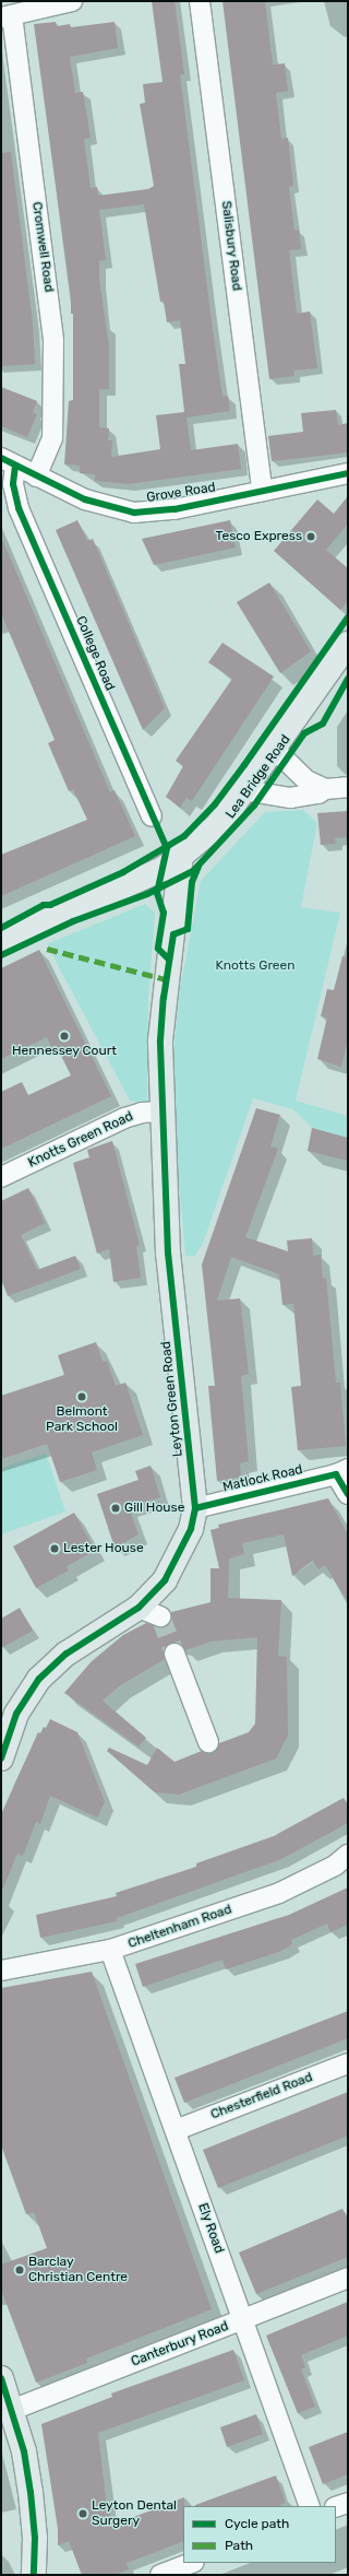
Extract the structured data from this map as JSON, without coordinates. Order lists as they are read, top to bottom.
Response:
{
  "streets": {
    "main road": ["Lea Bridge Road", "Leyton Green Road"],
    "street": [
      "Salisbury Road",
      "Cromwell Road",
      "Grove Road",
      "College Road",
      "Knotts Green Road",
      "Matlock Road",
      "Cheltenham Road",
      "Chesterfield Road",
      "Ely Road",
      "Canterbury Road"
    ]
  },
  "crossings": [
    ["Salisbury Road", "Grove Road"],
    ["Cromwell Road", "Grove Road"],
    ["Grove Road", "College Road"],
    ["Lea Bridge Road", "Leyton Green Road"],
    ["Knotts Green Road", "Leyton Green Road"],
    ["Leyton Green Road", "Matlock Road"],
    ["Cheltenham Road", "Ely Road"],
    ["Chesterfield Road", "Ely Road"],
    ["Ely Road", "Canterbury Road"]
  ],
  "parks": ["Knotts Green"],
  "places": [
    "Tesco Express",
    "Hennessey Court",
    "Belmont Park School",
    "Gill House",
    "Lester House",
    "Barclay Christian Centre",
    "Leyton Dental Surgery"
  ],
  "legend": ["Cycle path", "Path"]
}
